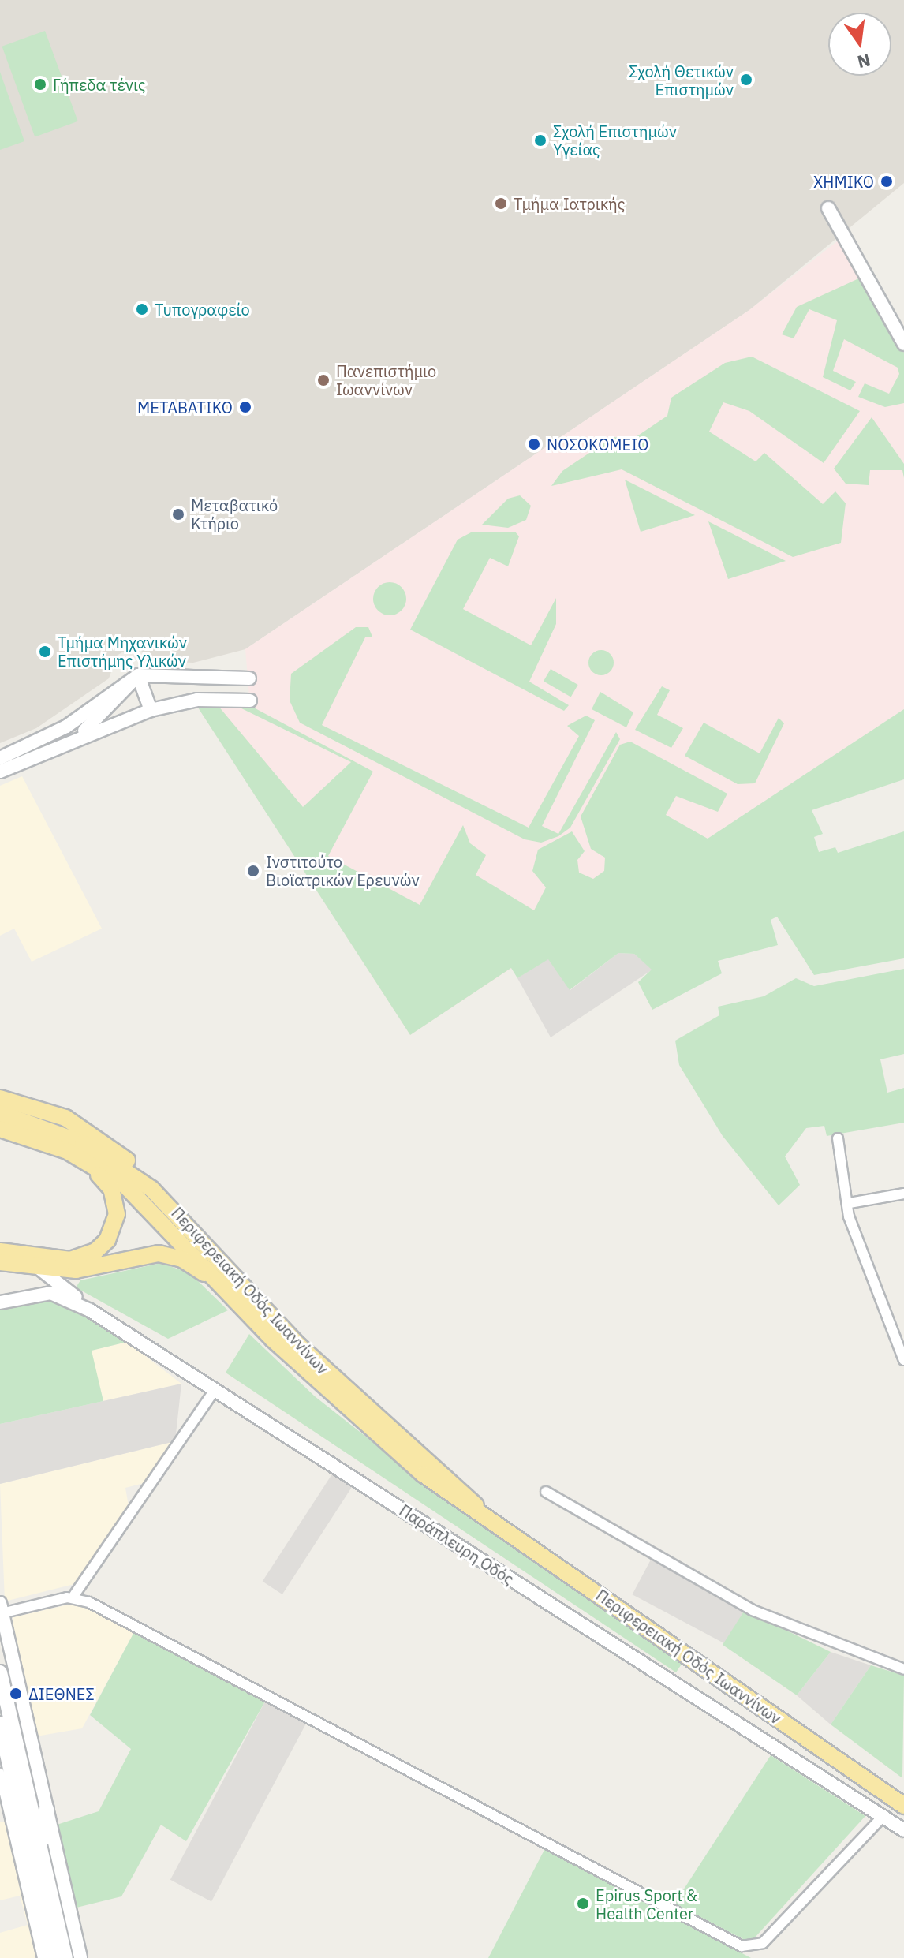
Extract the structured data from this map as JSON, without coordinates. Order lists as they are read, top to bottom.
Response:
{
  "streets": {
    "highway": ["Περιφερειακή Οδός Ιωαννίνων"],
    "street": ["Παράπλευρη Οδός"]
  },
  "places": [
    "Σχολή Θετικών Επιστημών",
    "Γήπεδα τένις",
    "Σχολή Επιστημών Υγείας",
    "ΧΗΜΙΚΟ",
    "Τμήμα Ιατρικής",
    "Τυπογραφείο",
    "Πανεπιστήμιο Ιωαννίνων",
    "ΜΕΤΑΒΑΤΙΚΟ",
    "ΝΟΣΟΚΟΜΕΙΟ",
    "Μεταβατικό Κτήριο",
    "Τμήμα Μηχανικών Επιστήμης Υλικών",
    "Ινστιτούτο Βιοϊατρικών Ερευνών",
    "ΔΙΕΘΝΕΣ",
    "Epirus Sport & Health Center"
  ],
  "north": "bottom"
}
